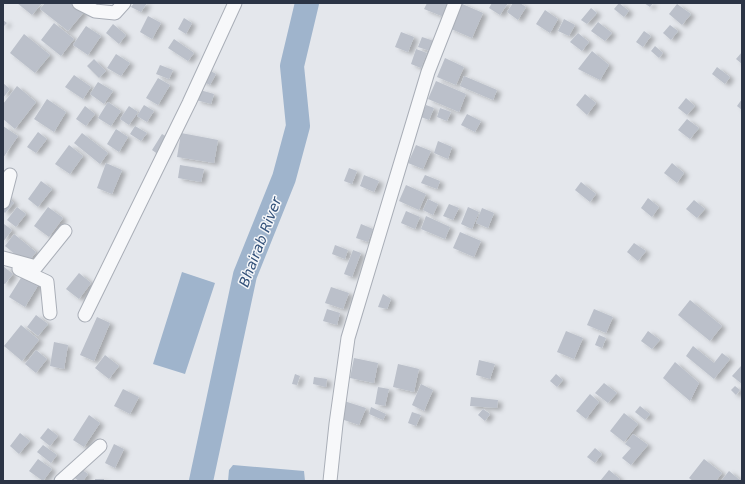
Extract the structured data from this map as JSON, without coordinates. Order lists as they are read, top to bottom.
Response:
{
  "water": ["Bhairab River"]
}
